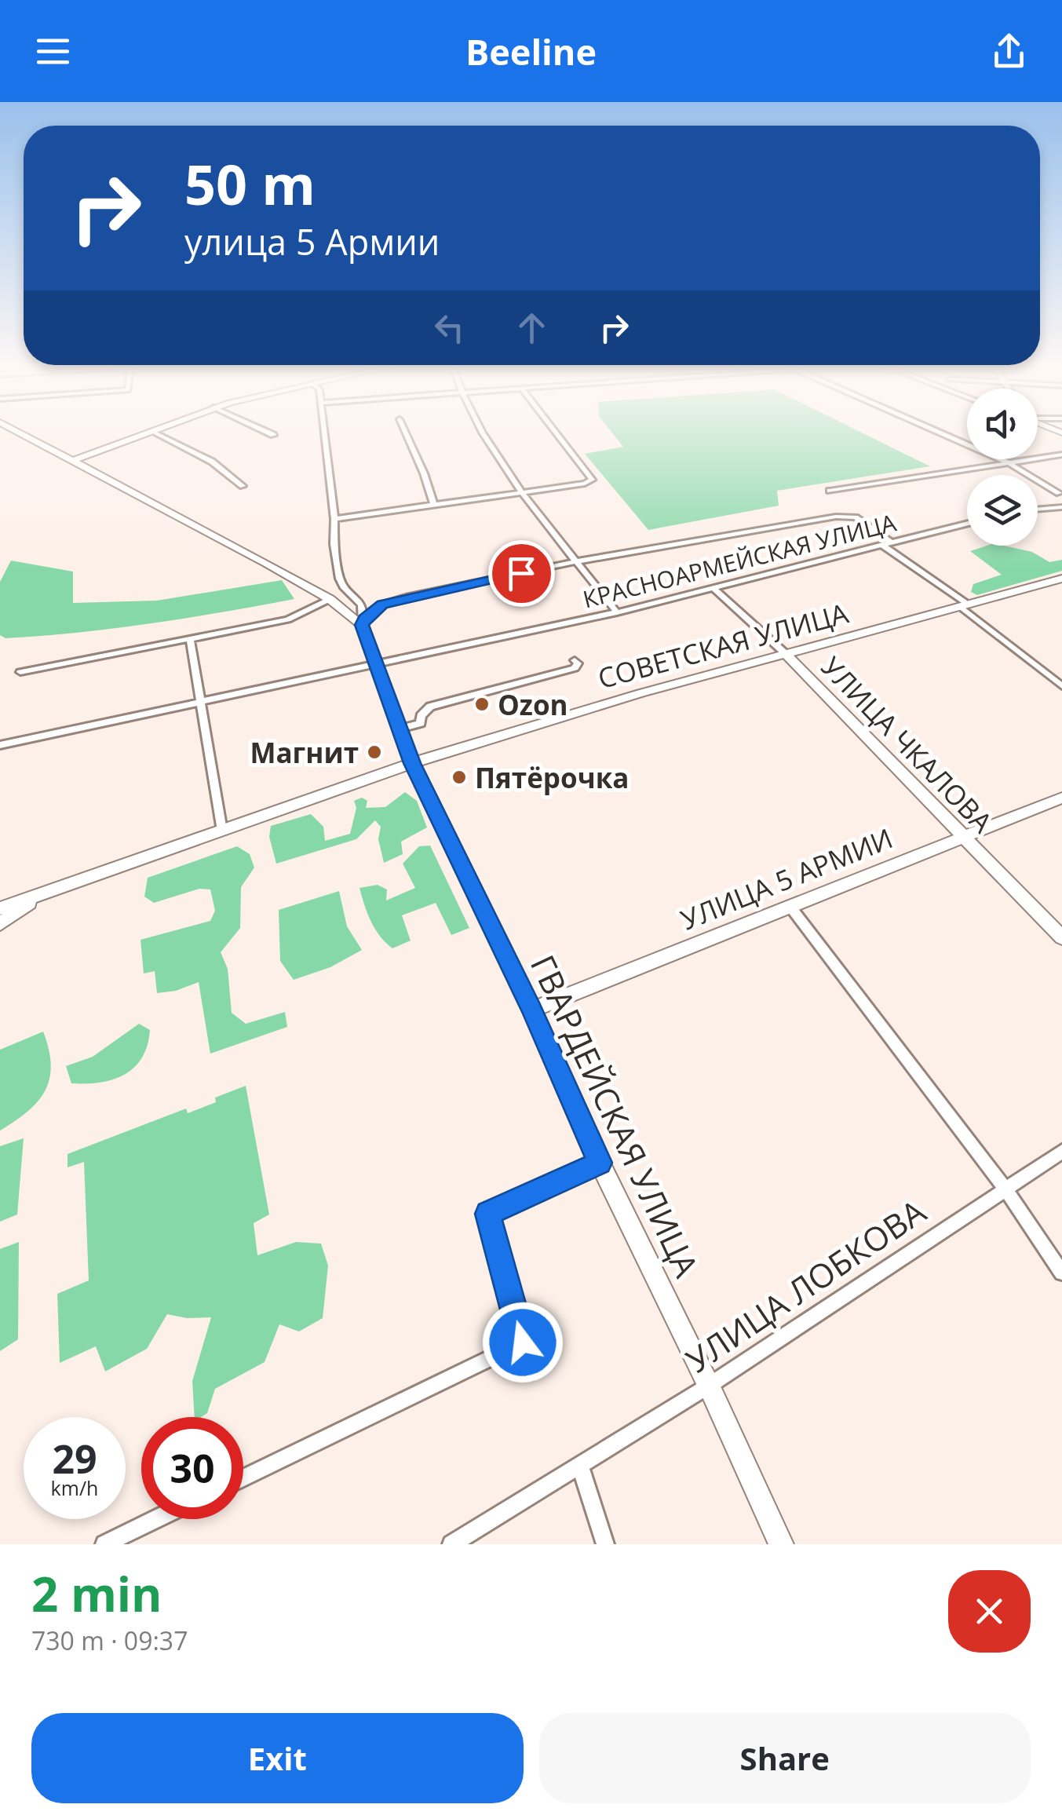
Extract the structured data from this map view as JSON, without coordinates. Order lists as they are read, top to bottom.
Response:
{
  "streets": {
    "main road": [
      "СОВЕТСКАЯ УЛИЦА",
      "УЛИЦА ЧКАЛОВА",
      "УЛИЦА 5 АРМИИ",
      "ГВАРДЕЙСКАЯ УЛИЦА"
    ],
    "street": ["КРАСНОАРМЕЙСКАЯ УЛИЦА", "УЛИЦА ЛОБКОВА"]
  },
  "crossings": [
    ["КРАСНОАРМЕЙСКАЯ УЛИЦА", "УЛИЦА ЧКАЛОВА"],
    ["КРАСНОАРМЕЙСКАЯ УЛИЦА", "ГВАРДЕЙСКАЯ УЛИЦА"],
    ["СОВЕТСКАЯ УЛИЦА", "УЛИЦА ЧКАЛОВА"],
    ["СОВЕТСКАЯ УЛИЦА", "ГВАРДЕЙСКАЯ УЛИЦА"],
    ["УЛИЦА ЧКАЛОВА", "УЛИЦА 5 АРМИИ"],
    ["УЛИЦА 5 АРМИИ", "ГВАРДЕЙСКАЯ УЛИЦА"],
    ["ГВАРДЕЙСКАЯ УЛИЦА", "УЛИЦА ЛОБКОВА"]
  ],
  "places": ["Ozon", "Магнит", "Пятёрочка"],
  "page": {
    "header": "Beeline",
    "turn": ["50 m", "улица 5 Армии"],
    "speed": "29 km/h",
    "limit": "30",
    "heading": ["2 min", "730 m · 09:37"],
    "buttons": ["Exit", "Share"]
  }
}
